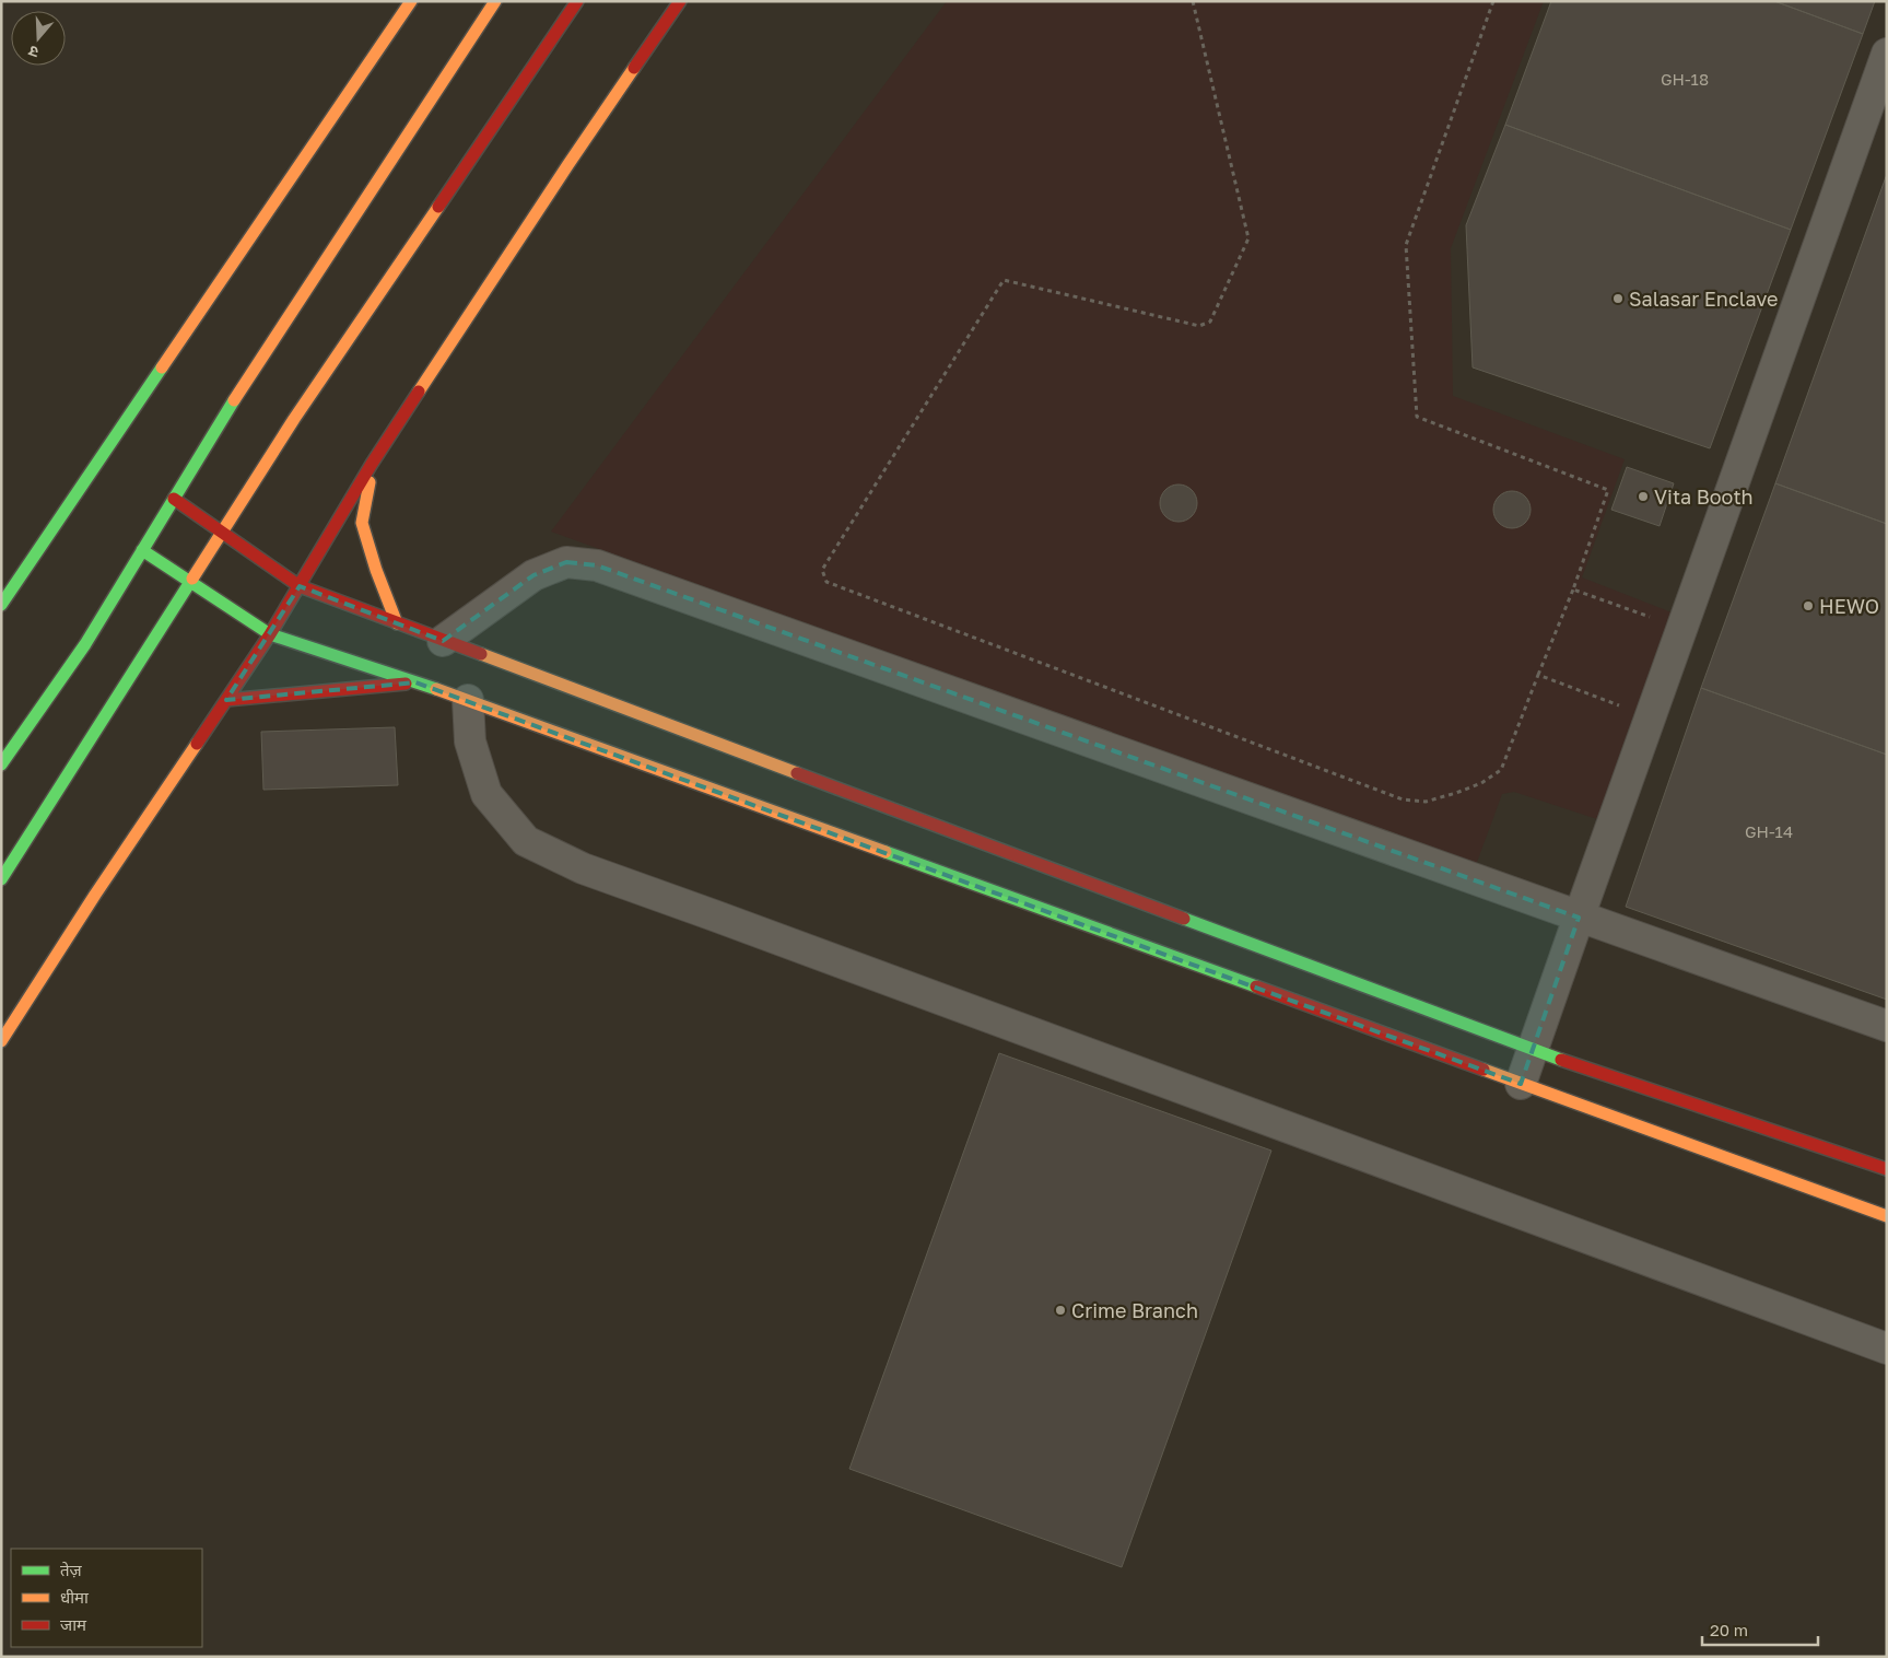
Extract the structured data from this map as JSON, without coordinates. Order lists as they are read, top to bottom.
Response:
{
  "places": [
    "Salasar Enclave",
    "Vita Booth",
    "HEWO",
    "Crime Branch"
  ],
  "house_numbers": ["GH-18", "GH-14"],
  "legend": ["तेज़", "धीमा", "जाम"],
  "scale_bar": "20 m",
  "north": "bottom"
}
